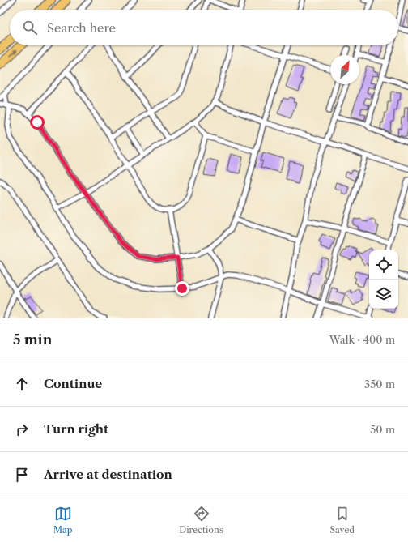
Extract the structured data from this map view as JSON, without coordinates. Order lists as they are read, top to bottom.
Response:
{
  "north": "top right",
  "page": {
    "search": "Search here",
    "heading": ["5 min", "Walk · 400 m"],
    "list": [
      ["Continue", "350 m"],
      ["Turn right", "50 m"],
      "Arrive at destination"
    ],
    "nav": ["Map", "Directions", "Saved"]
  }
}
